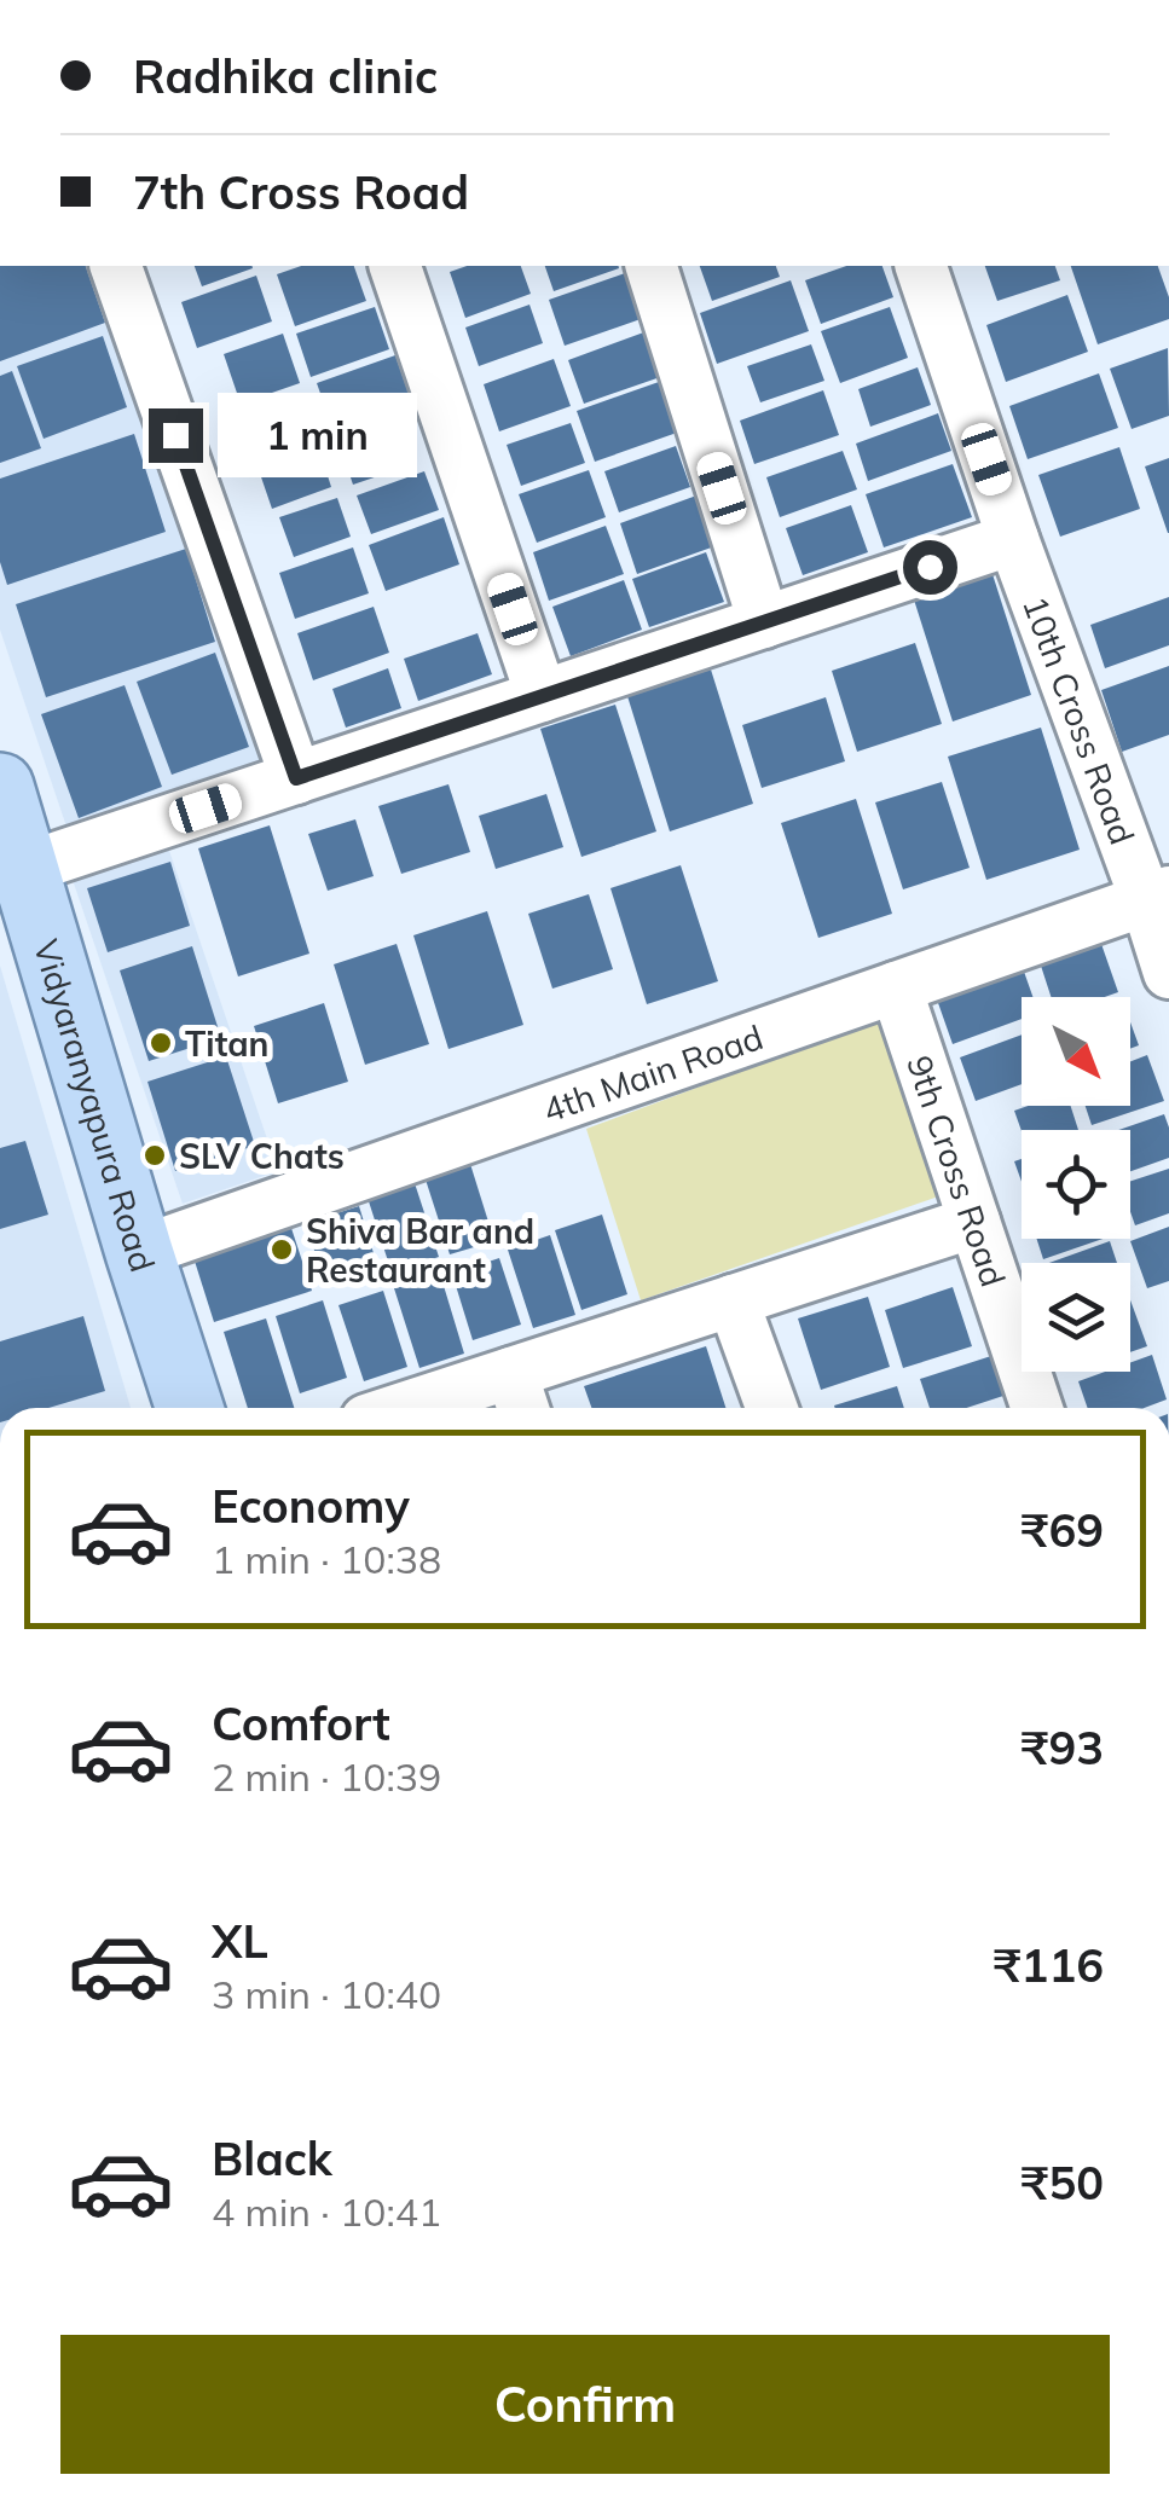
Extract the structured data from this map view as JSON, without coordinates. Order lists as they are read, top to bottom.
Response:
{
  "streets": {
    "main road": ["Vidyaranyapura Road"],
    "street": ["10th Cross Road", "4th Main Road", "9th Cross Road"]
  },
  "crossings": [
    ["10th Cross Road", "4th Main Road"],
    ["4th Main Road", "Vidyaranyapura Road"],
    ["4th Main Road", "9th Cross Road"]
  ],
  "places": ["Titan", "SLV Chats", "Shiva Bar and Restaurant"],
  "north": "bottom right",
  "page": {
    "banner": ["Radhika clinic", "7th Cross Road"],
    "bubble": "1 min",
    "list": [
      {
        "name": "Economy",
        "note": "1 min · 10:38",
        "value": "₹69"
      },
      {
        "name": "Comfort",
        "note": "2 min · 10:39",
        "value": "₹93"
      },
      {
        "name": "XL",
        "note": "3 min · 10:40",
        "value": "₹116"
      },
      {
        "name": "Black",
        "note": "4 min · 10:41",
        "value": "₹50"
      }
    ],
    "buttons": "Confirm"
  }
}
